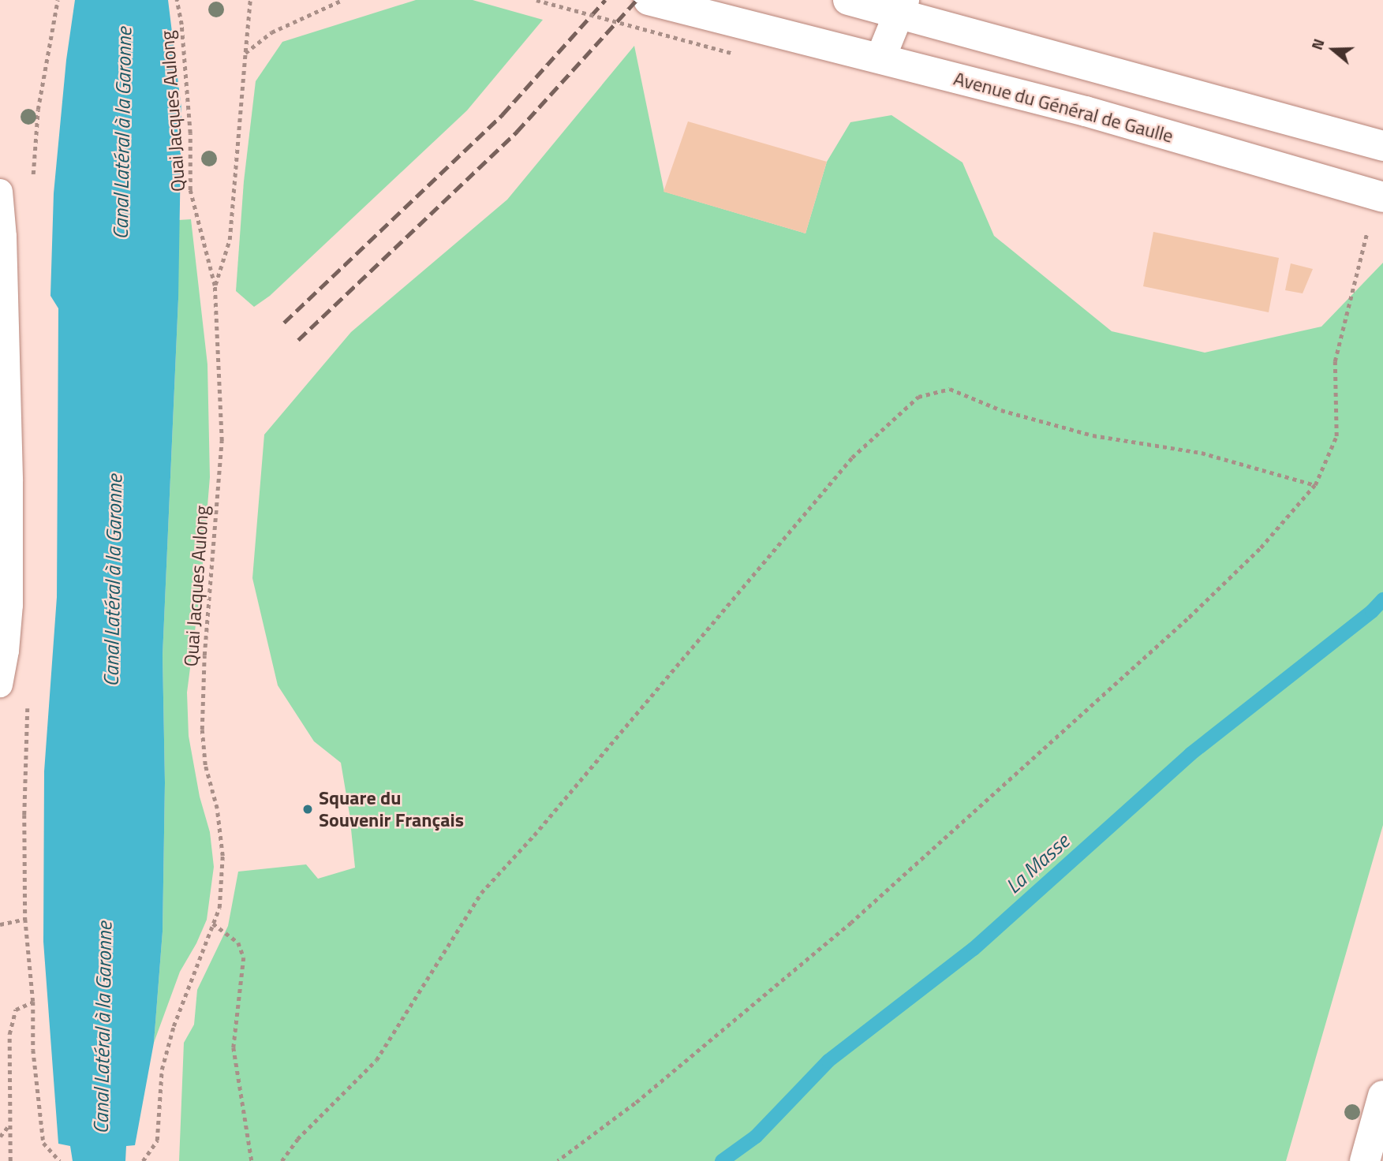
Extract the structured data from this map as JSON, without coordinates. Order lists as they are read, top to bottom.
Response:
{
  "streets": {
    "main road": ["Avenue du Général de Gaulle"],
    "path": ["Quai Jacques Aulong"]
  },
  "water": ["Canal Latéral à la Garonne", "La Masse"],
  "places": ["Square du Souvenir Français"],
  "north": "left"
}
